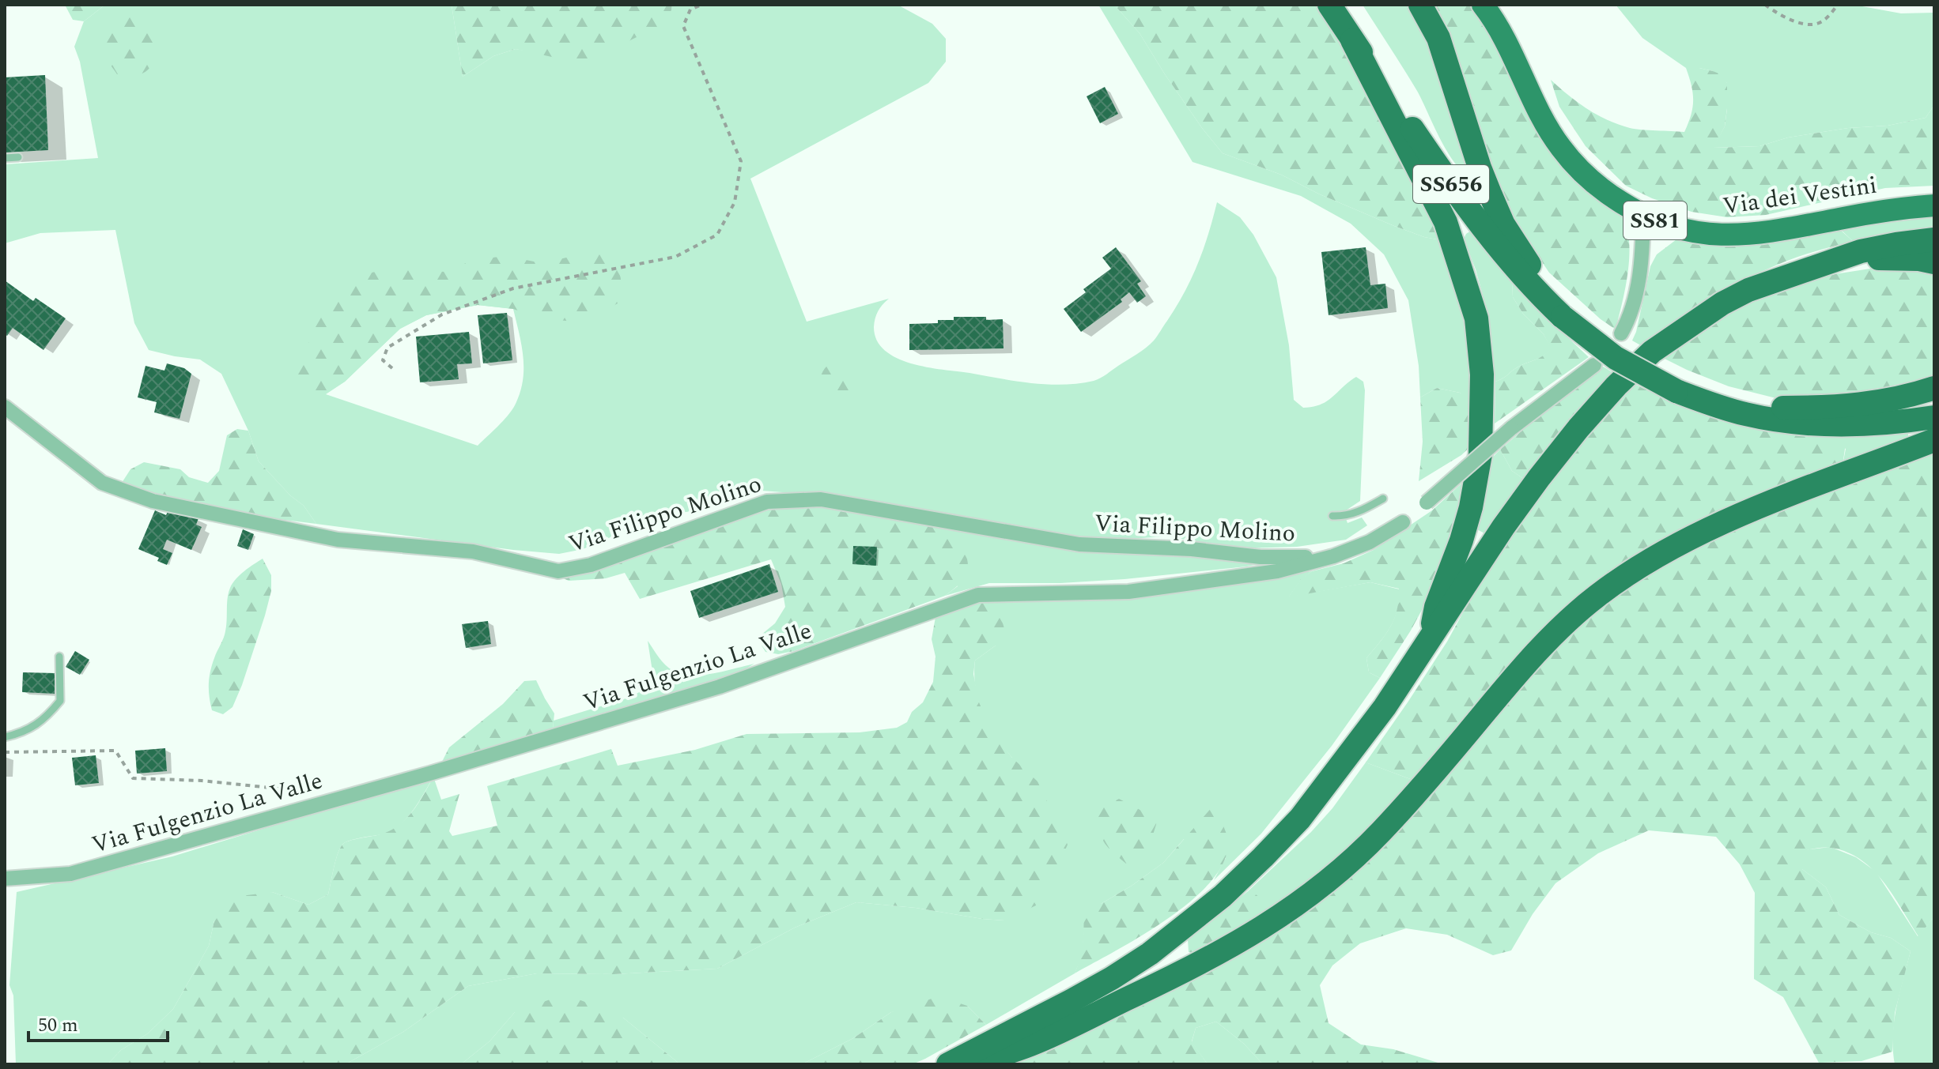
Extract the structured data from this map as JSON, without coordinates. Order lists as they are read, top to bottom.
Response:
{
  "streets": {
    "highway": ["SS656"],
    "main road": ["Via dei Vestini", "SS81"],
    "street": ["Via Filippo Molino", "Via Fulgenzio La Valle"]
  },
  "crossings": [
    ["Via Filippo Molino", "Via Fulgenzio La Valle"]
  ],
  "scale_bar": "50 m"
}
